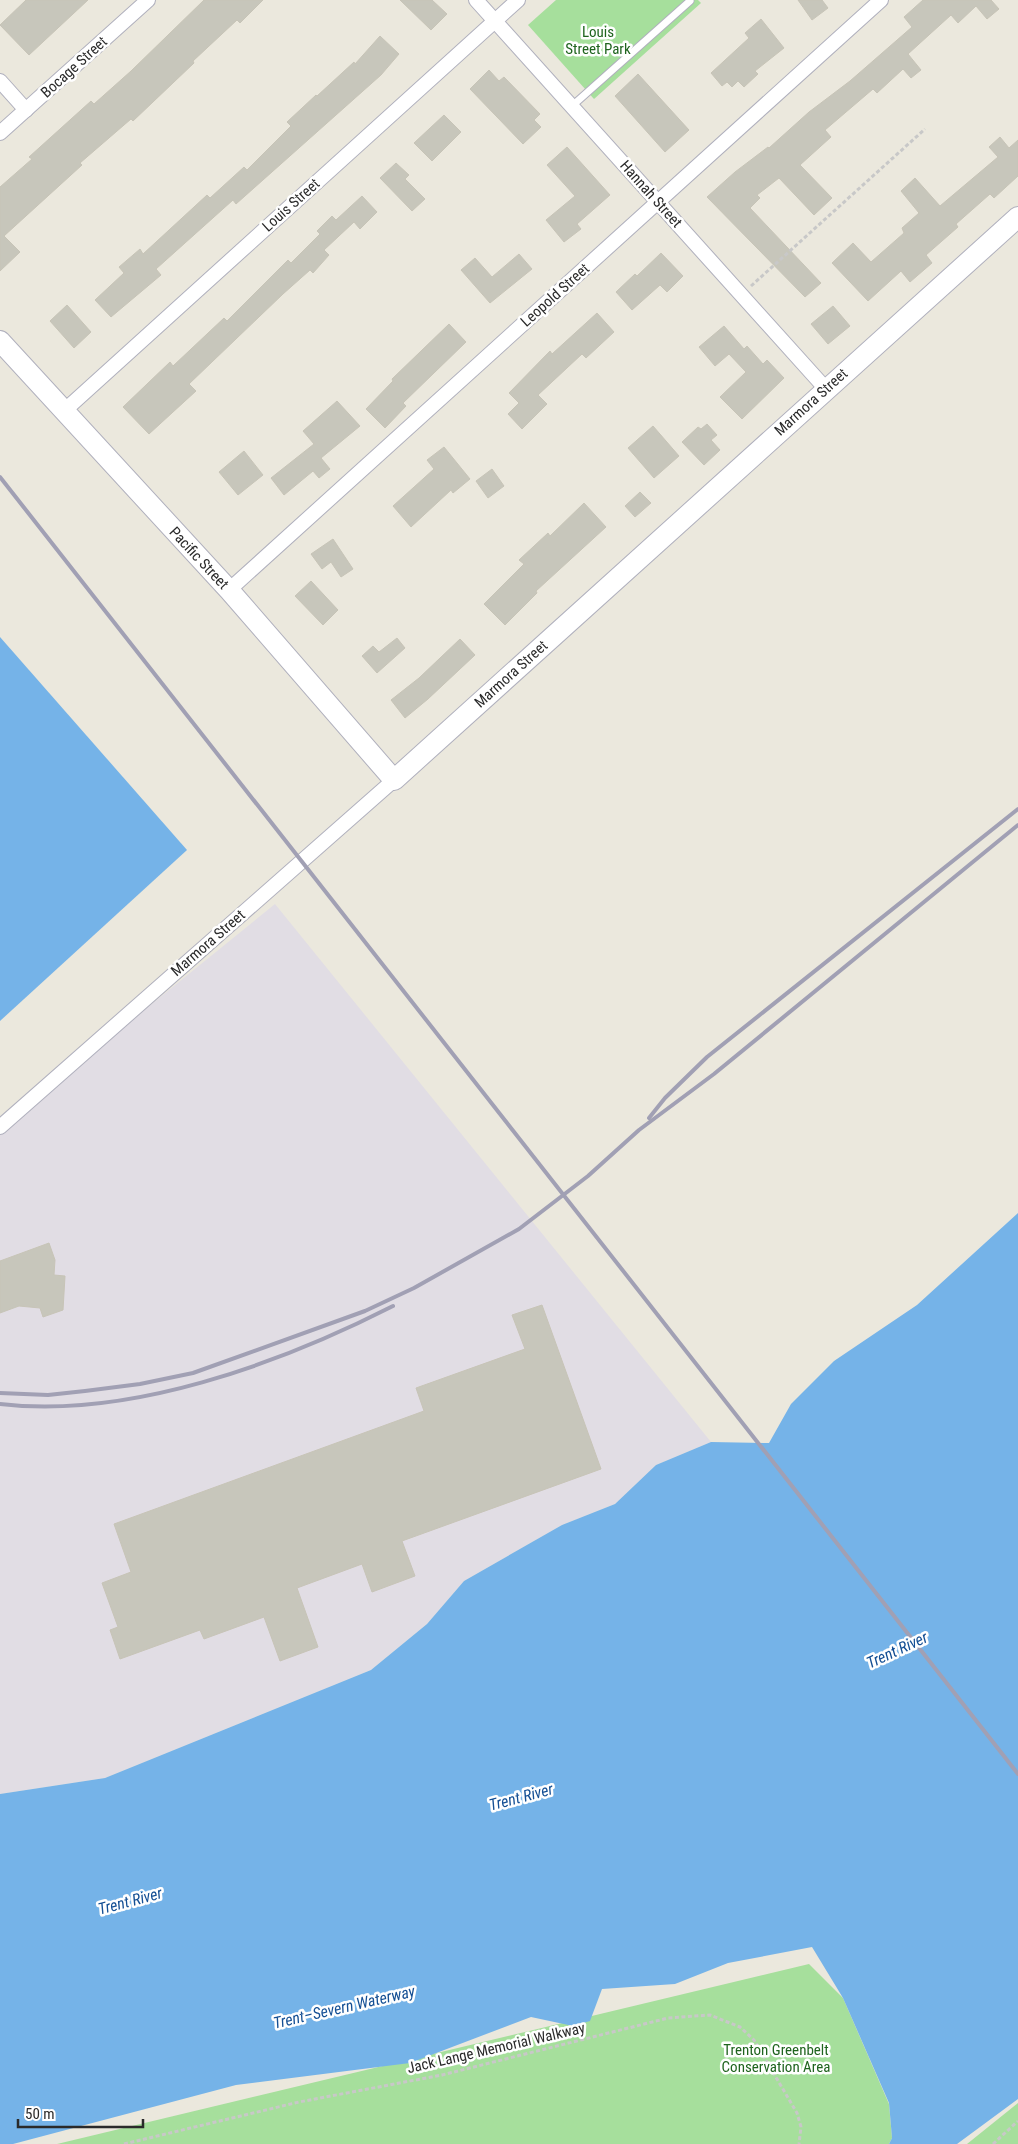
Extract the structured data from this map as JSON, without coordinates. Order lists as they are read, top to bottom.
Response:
{
  "streets": {
    "street": [
      "Bocage Street",
      "Hannah Street",
      "Louis Street",
      "Leopold Street",
      "Marmora Street",
      "Pacific Street"
    ],
    "path": ["Jack Lange Memorial Walkway"]
  },
  "crossings": [
    ["Hannah Street", "Louis Street"],
    ["Hannah Street", "Leopold Street"],
    ["Hannah Street", "Marmora Street"],
    ["Louis Street", "Pacific Street"],
    ["Leopold Street", "Pacific Street"],
    ["Marmora Street", "Pacific Street"]
  ],
  "water": ["Trent River", "Trent–Severn Waterway"],
  "parks": ["Louis Street Park", "Trenton Greenbelt Conservation Area"],
  "scale_bar": "50 m"
}
